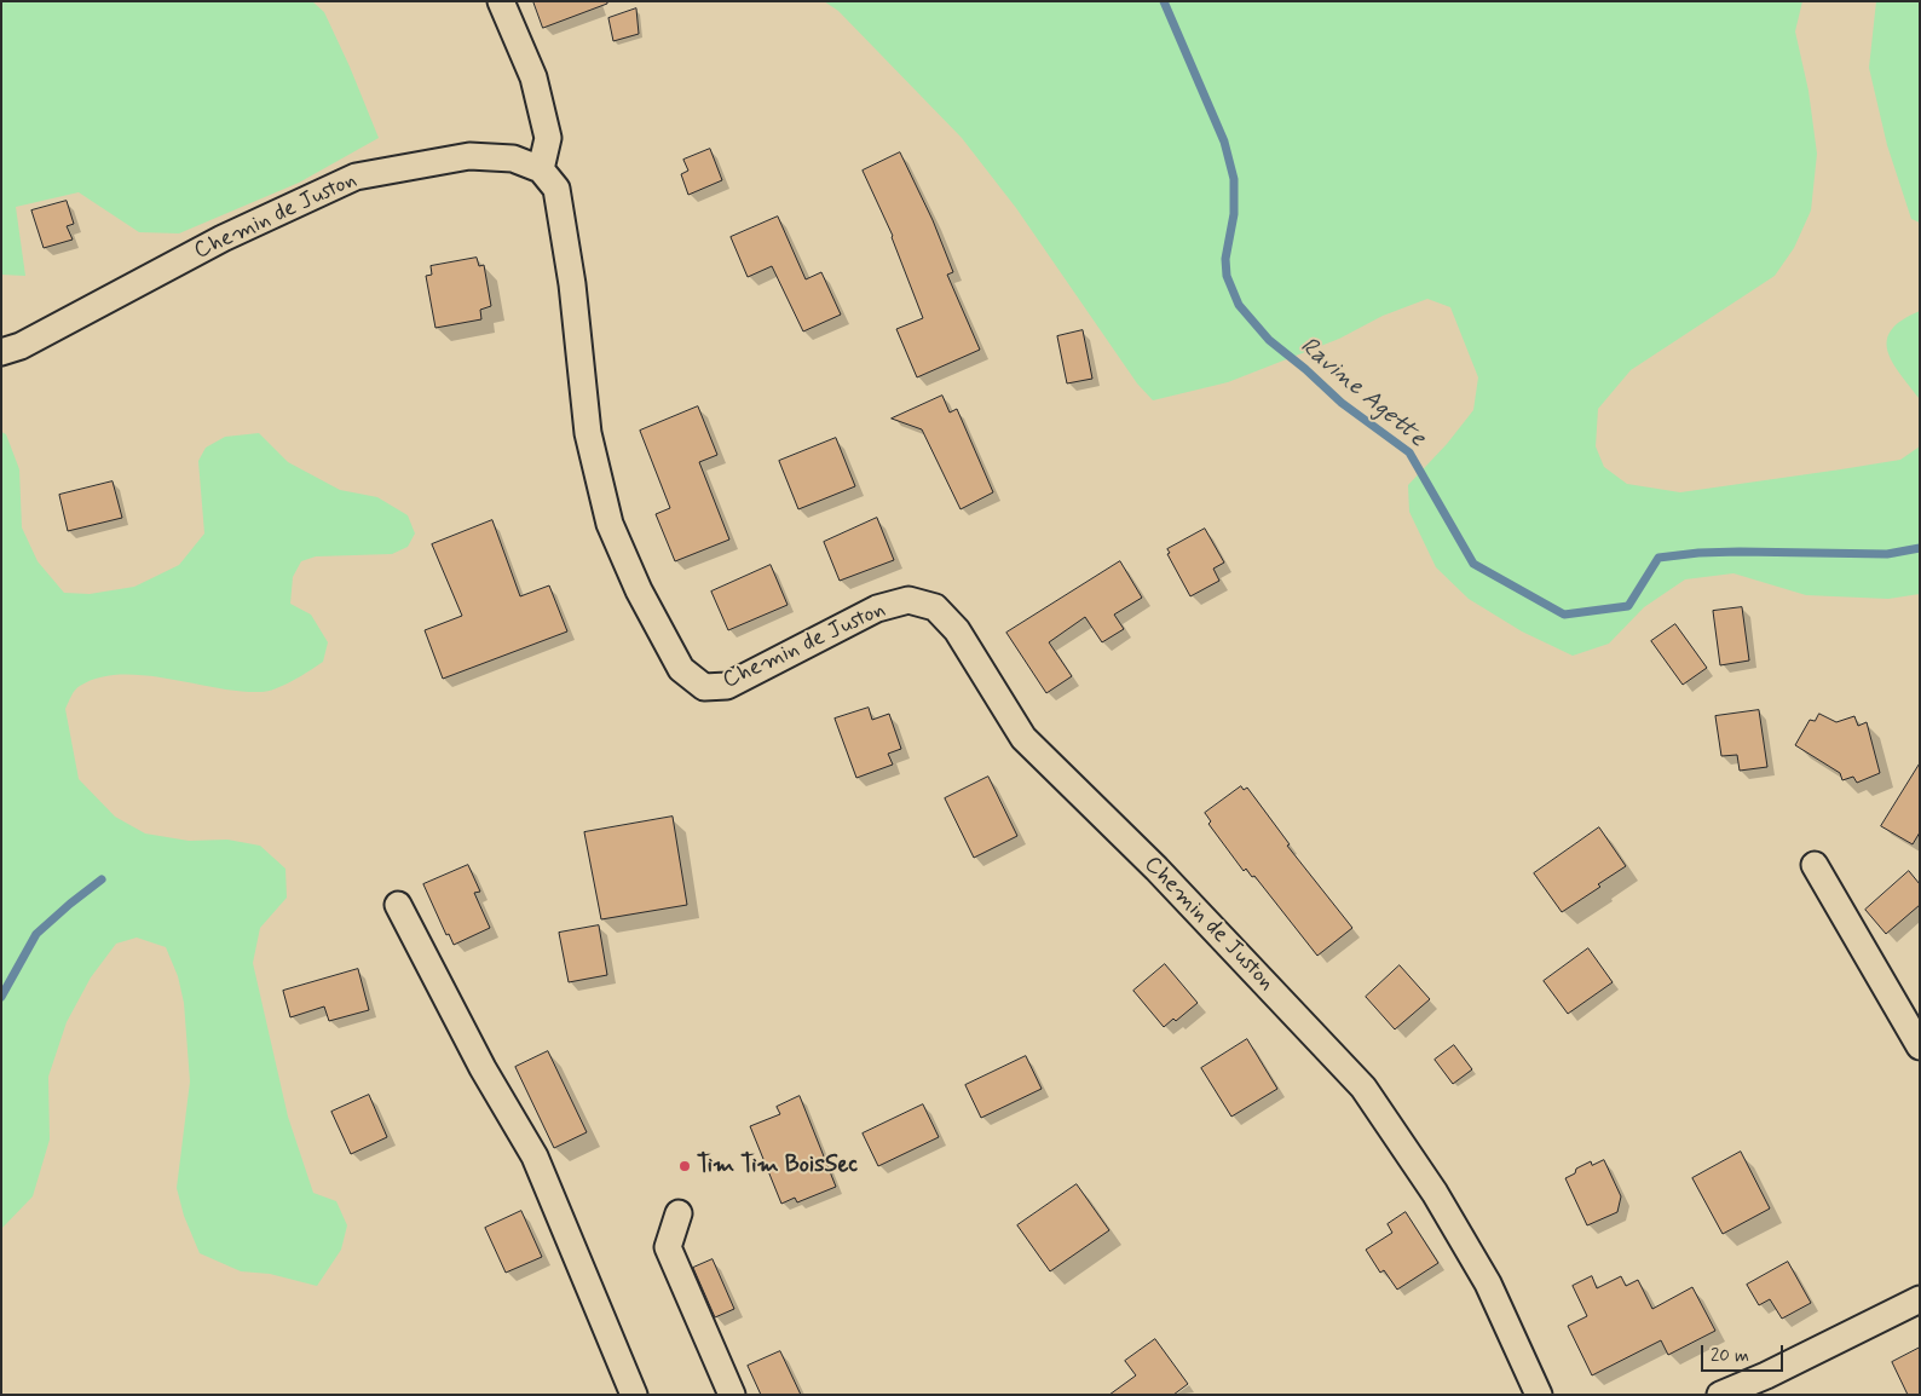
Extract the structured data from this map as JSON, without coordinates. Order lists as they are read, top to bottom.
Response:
{
  "streets": {
    "street": ["Chemin de Juston"]
  },
  "water": ["Ravine Agette"],
  "places": ["Tim Tim BoisSec"],
  "scale_bar": "20 m"
}
